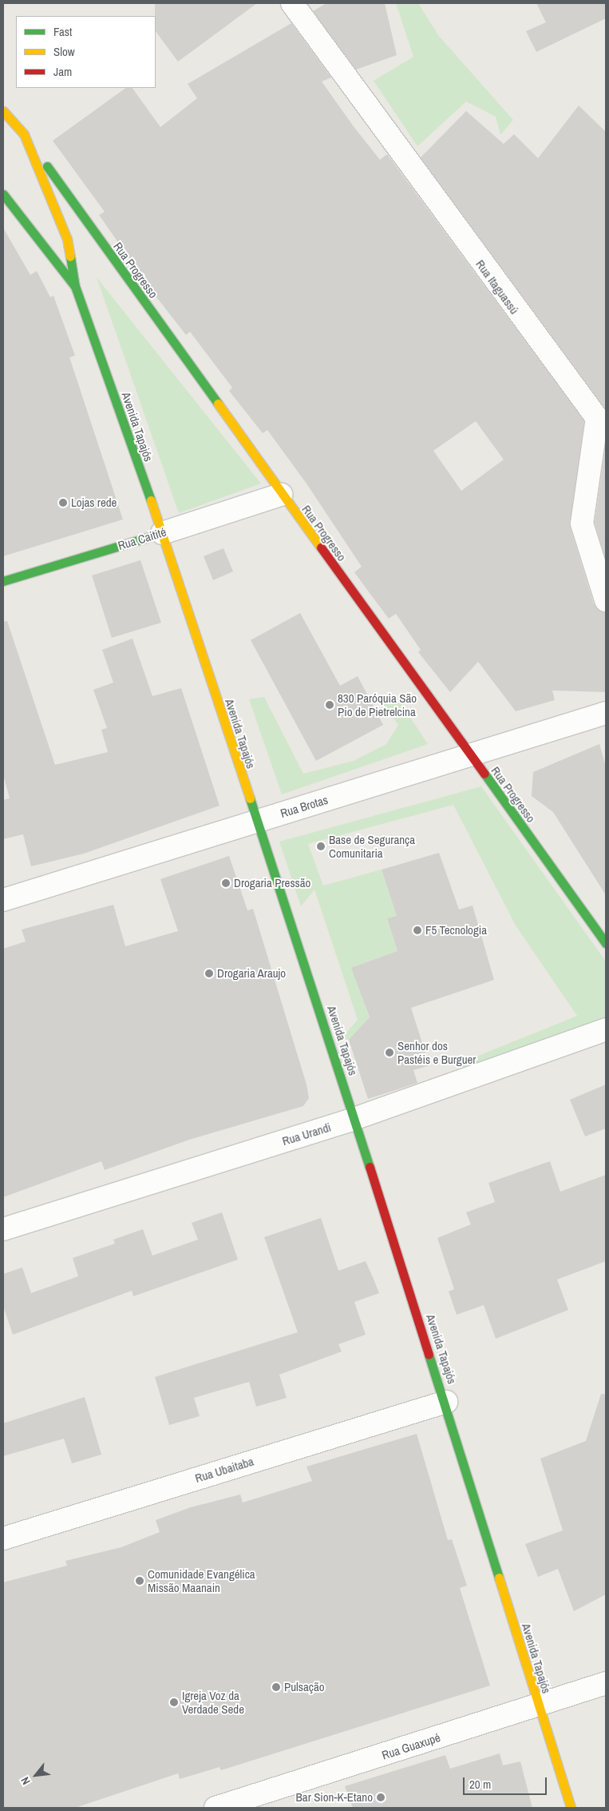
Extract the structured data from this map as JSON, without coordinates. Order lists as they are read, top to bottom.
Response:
{
  "streets": {
    "main road": ["Rua Progresso", "Avenida Tapajós", "Rua Caitité"],
    "street": [
      "Rua Itaguassú",
      "Rua Brotas",
      "Rua Urandi",
      "Rua Ubaitaba",
      "Rua Guaxupé"
    ]
  },
  "crossings": [
    ["Rua Progresso", "Rua Caitité"],
    ["Rua Progresso", "Rua Brotas"],
    ["Avenida Tapajós", "Rua Caitité"],
    ["Avenida Tapajós", "Rua Brotas"],
    ["Avenida Tapajós", "Rua Urandi"],
    ["Avenida Tapajós", "Rua Ubaitaba"],
    ["Avenida Tapajós", "Rua Guaxupé"]
  ],
  "places": [
    "Lojas rede",
    "830 Paróquia São Pio de Pietrelcina",
    "Base de Segurança Comunitaria",
    "Drogaria Pressão",
    "F5 Tecnologia",
    "Drogaria Araujo",
    "Senhor dos Pastéis e Burguer",
    "Comunidade Evangélica Missão Maanain",
    "Pulsação",
    "Igreja Voz da Verdade Sede",
    "Bar Sion-K-Etano"
  ],
  "legend": ["Fast", "Slow", "Jam"],
  "scale_bar": "20 m",
  "north": "bottom left"
}
